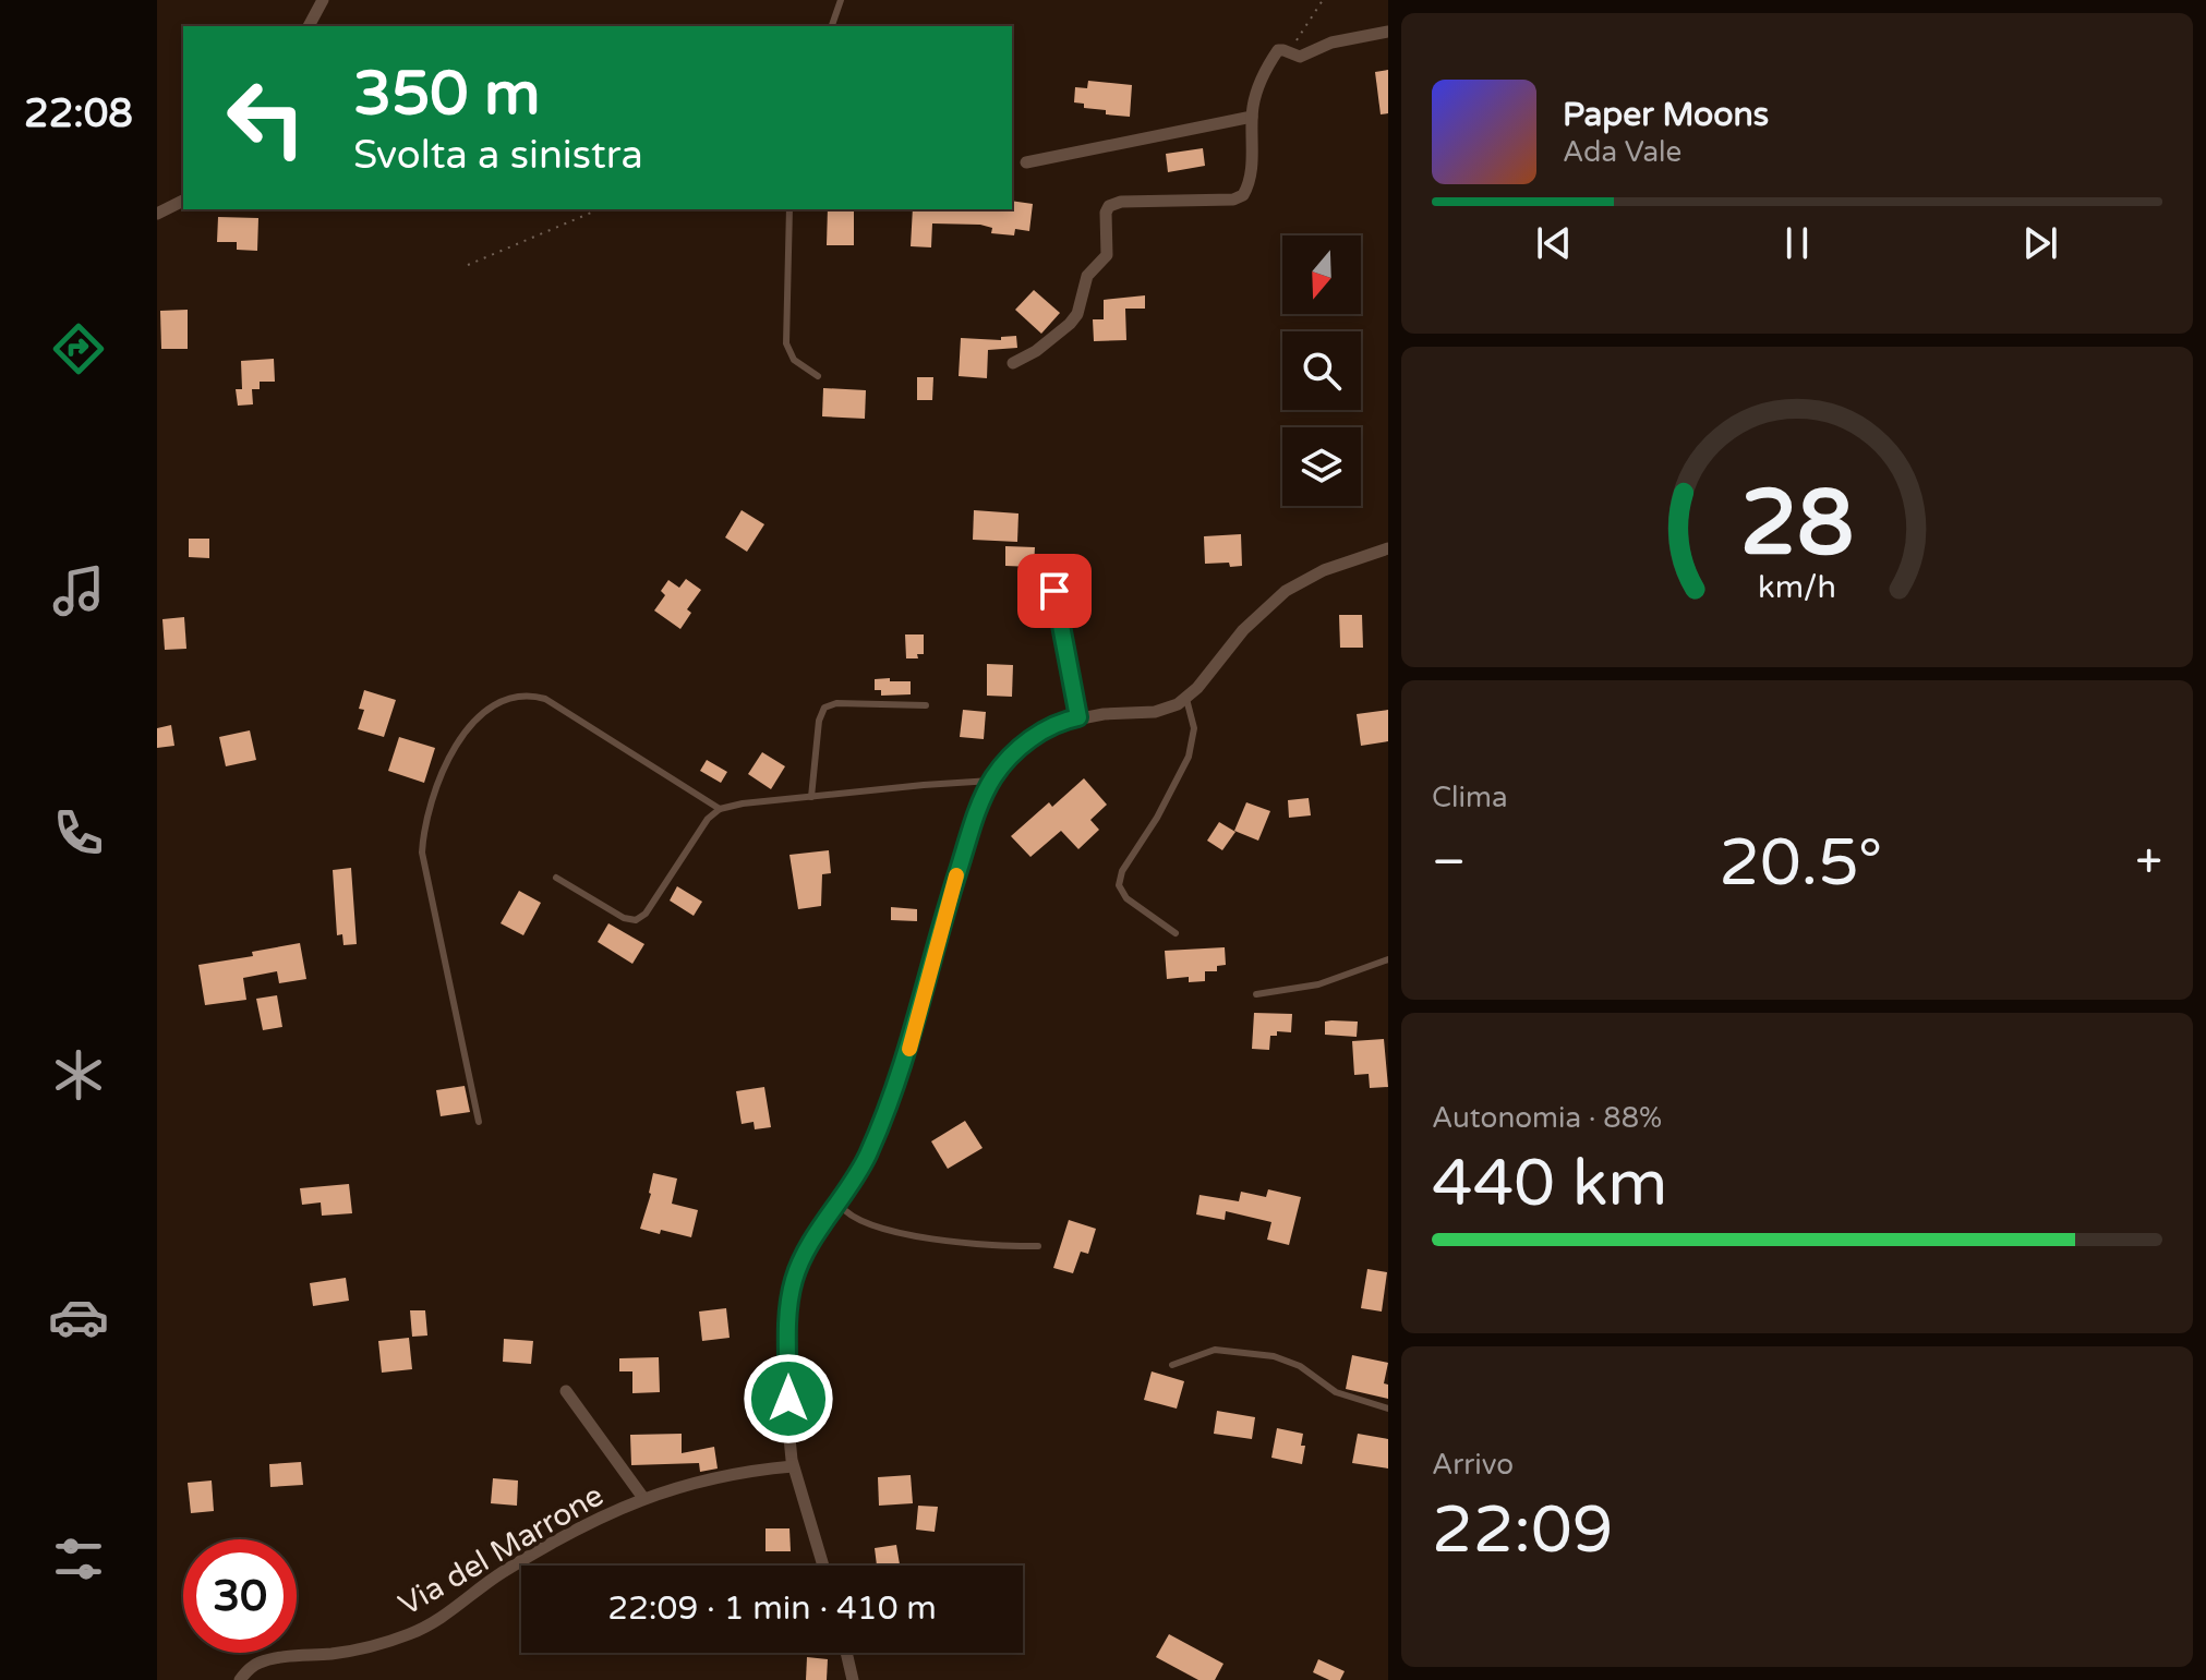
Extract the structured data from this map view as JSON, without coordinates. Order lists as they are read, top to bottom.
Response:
{
  "streets": {
    "street": ["Via del Marrone"]
  },
  "north": "bottom",
  "page": {
    "tabs": "22:08",
    "turn": ["350 m", "Svolta a sinistra"],
    "song": ["Paper Moons", "Ada Vale"],
    "tile": [
      "Clima",
      ["Autonomia · 88%", "440 km"],
      ["Arrivo", "22:09"]
    ],
    "heat": ["−", "20.5°", "+"],
    "limit": "30",
    "trip": "22:09 · 1 min · 410 m",
    "gauge": ["28", "km/h"]
  }
}
